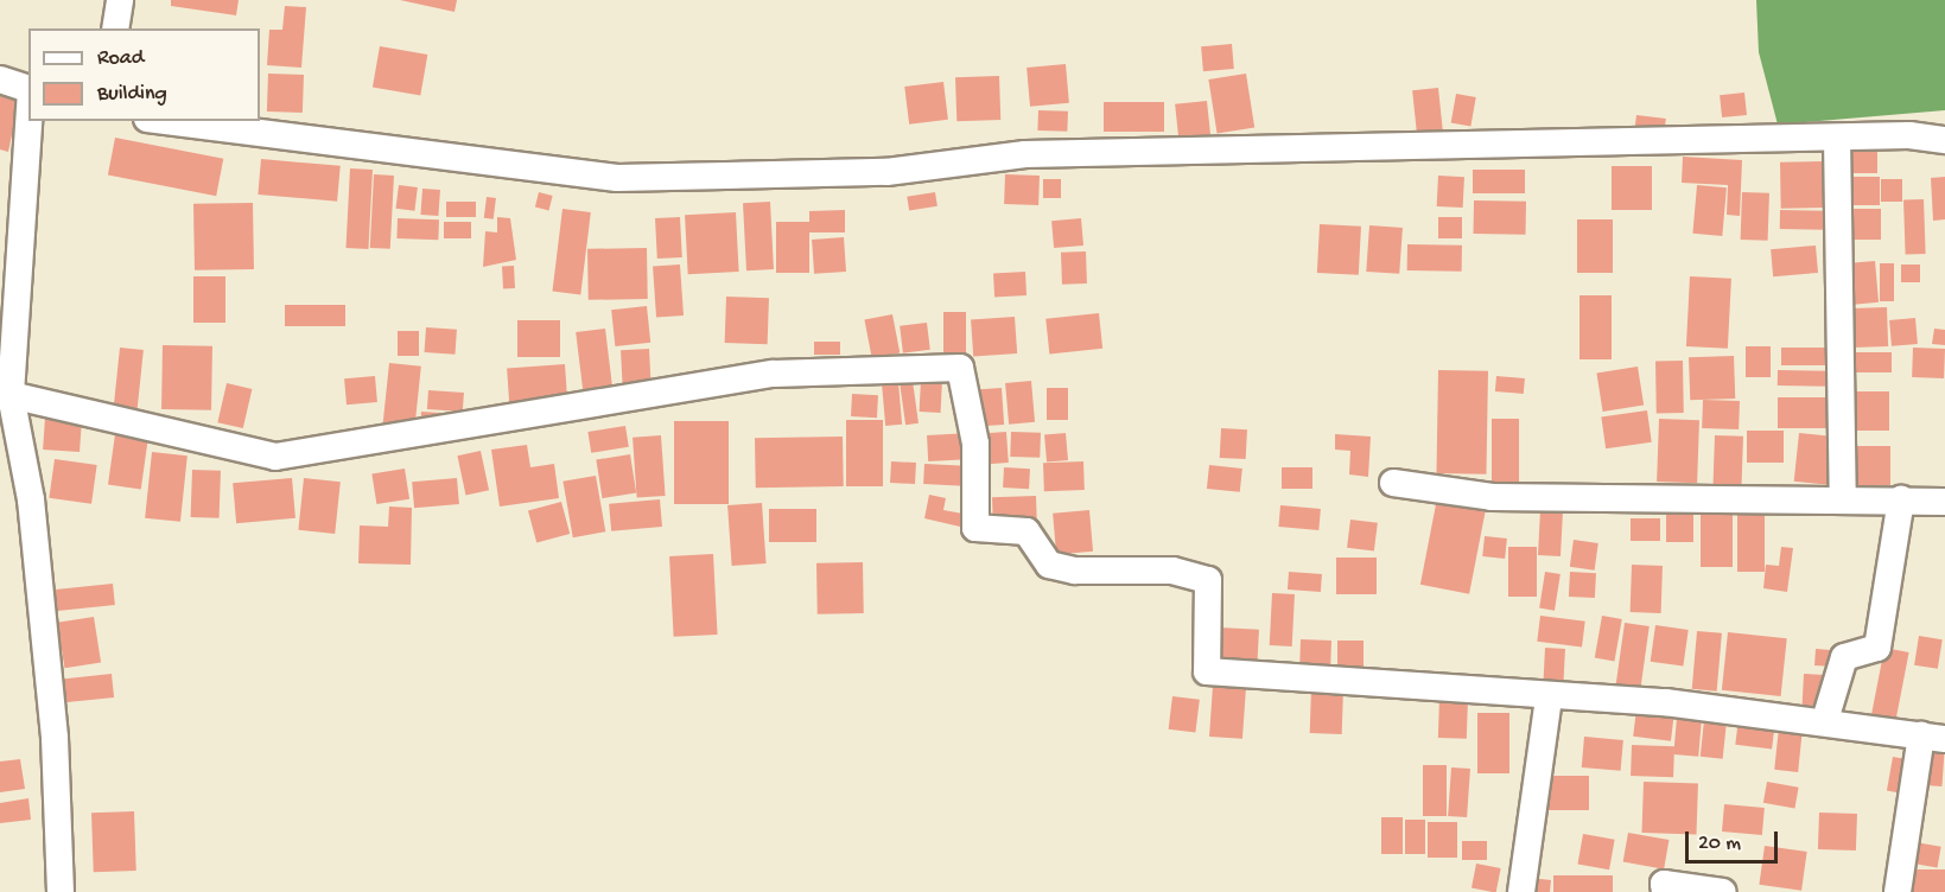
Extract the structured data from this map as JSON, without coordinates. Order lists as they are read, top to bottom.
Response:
{
  "legend": ["Road", "Building"],
  "scale_bar": "20 m"
}
